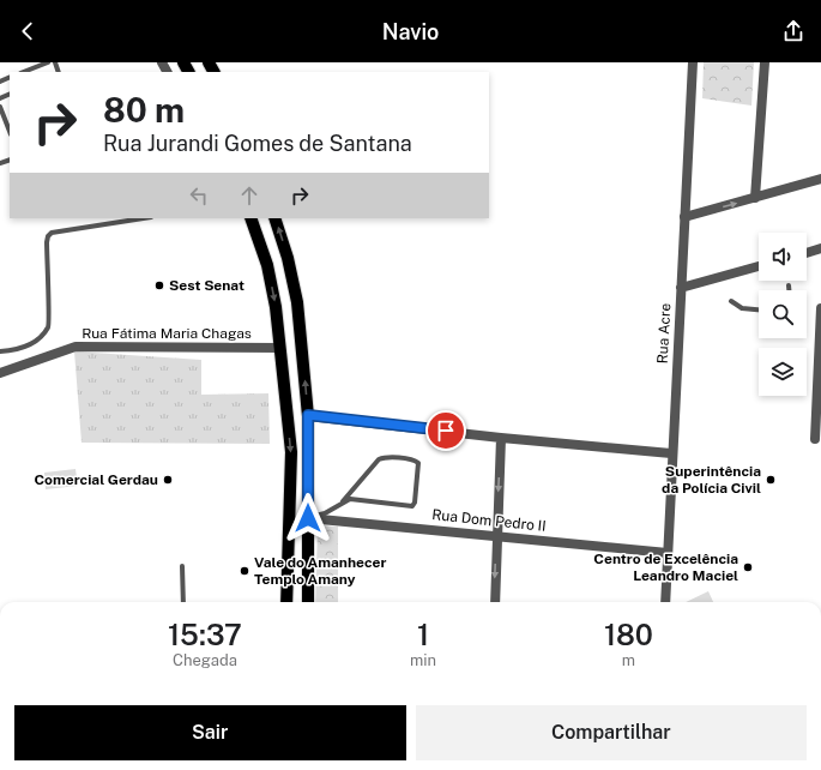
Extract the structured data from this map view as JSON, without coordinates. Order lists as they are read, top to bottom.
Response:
{
  "streets": {
    "street": ["Rua Fátima Maria Chagas", "Rua Acre", "Rua Dom Pedro II"]
  },
  "crossings": [
    ["Rua Acre", "Rua Dom Pedro II"]
  ],
  "places": [
    "Sest Senat",
    "Comercial Gerdau",
    "Superintência da Polícia Civil",
    "Centro de Excelência Leandro Maciel",
    "Vale do Amanhecer Templo Amany"
  ],
  "page": {
    "header": "Navio",
    "turn": ["80 m", "Rua Jurandi Gomes de Santana"],
    "eta": [
      "15:37",
      "Chegada",
      "1",
      "min",
      "180",
      "m"
    ],
    "buttons": ["Sair", "Compartilhar"]
  }
}
